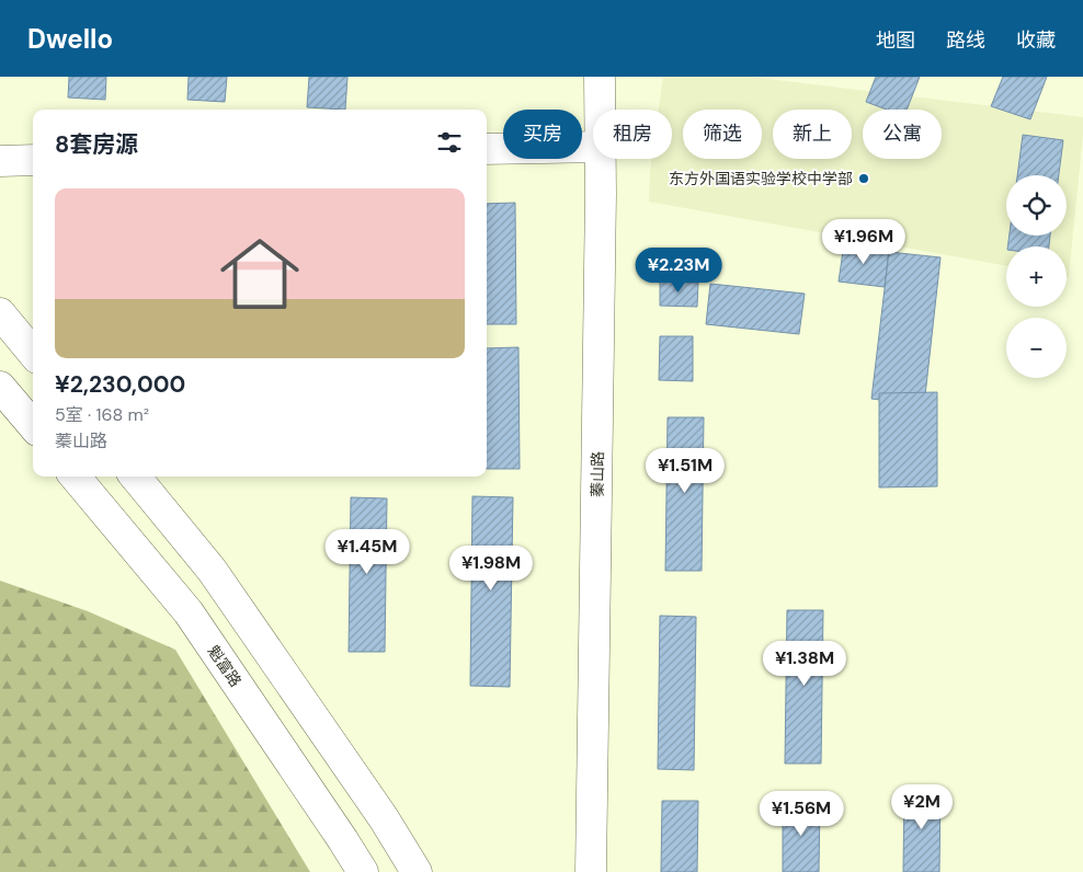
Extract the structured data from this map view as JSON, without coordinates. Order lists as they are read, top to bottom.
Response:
{
  "streets": {
    "main road": ["蓁山路", "魁富路"]
  },
  "places": ["东方外国语实验学校中学部"],
  "page": {
    "header": "Dwello",
    "nav": ["地图", "路线", "收藏"],
    "chip": [
      "买房",
      "租房",
      "筛选",
      "新上",
      "公寓"
    ],
    "heading": "8套房源",
    "map_buttons": ["+", "−"],
    "list": [
      {
        "name": "¥2,230,000",
        "note": "5室 · 168 m² · 蓁山路"
      }
    ],
    "price": [
      "¥1.96M",
      "¥2.23M",
      "¥1.51M",
      "¥1.45M",
      "¥1.98M",
      "¥1.38M",
      "¥2M",
      "¥1.56M"
    ]
  }
}
